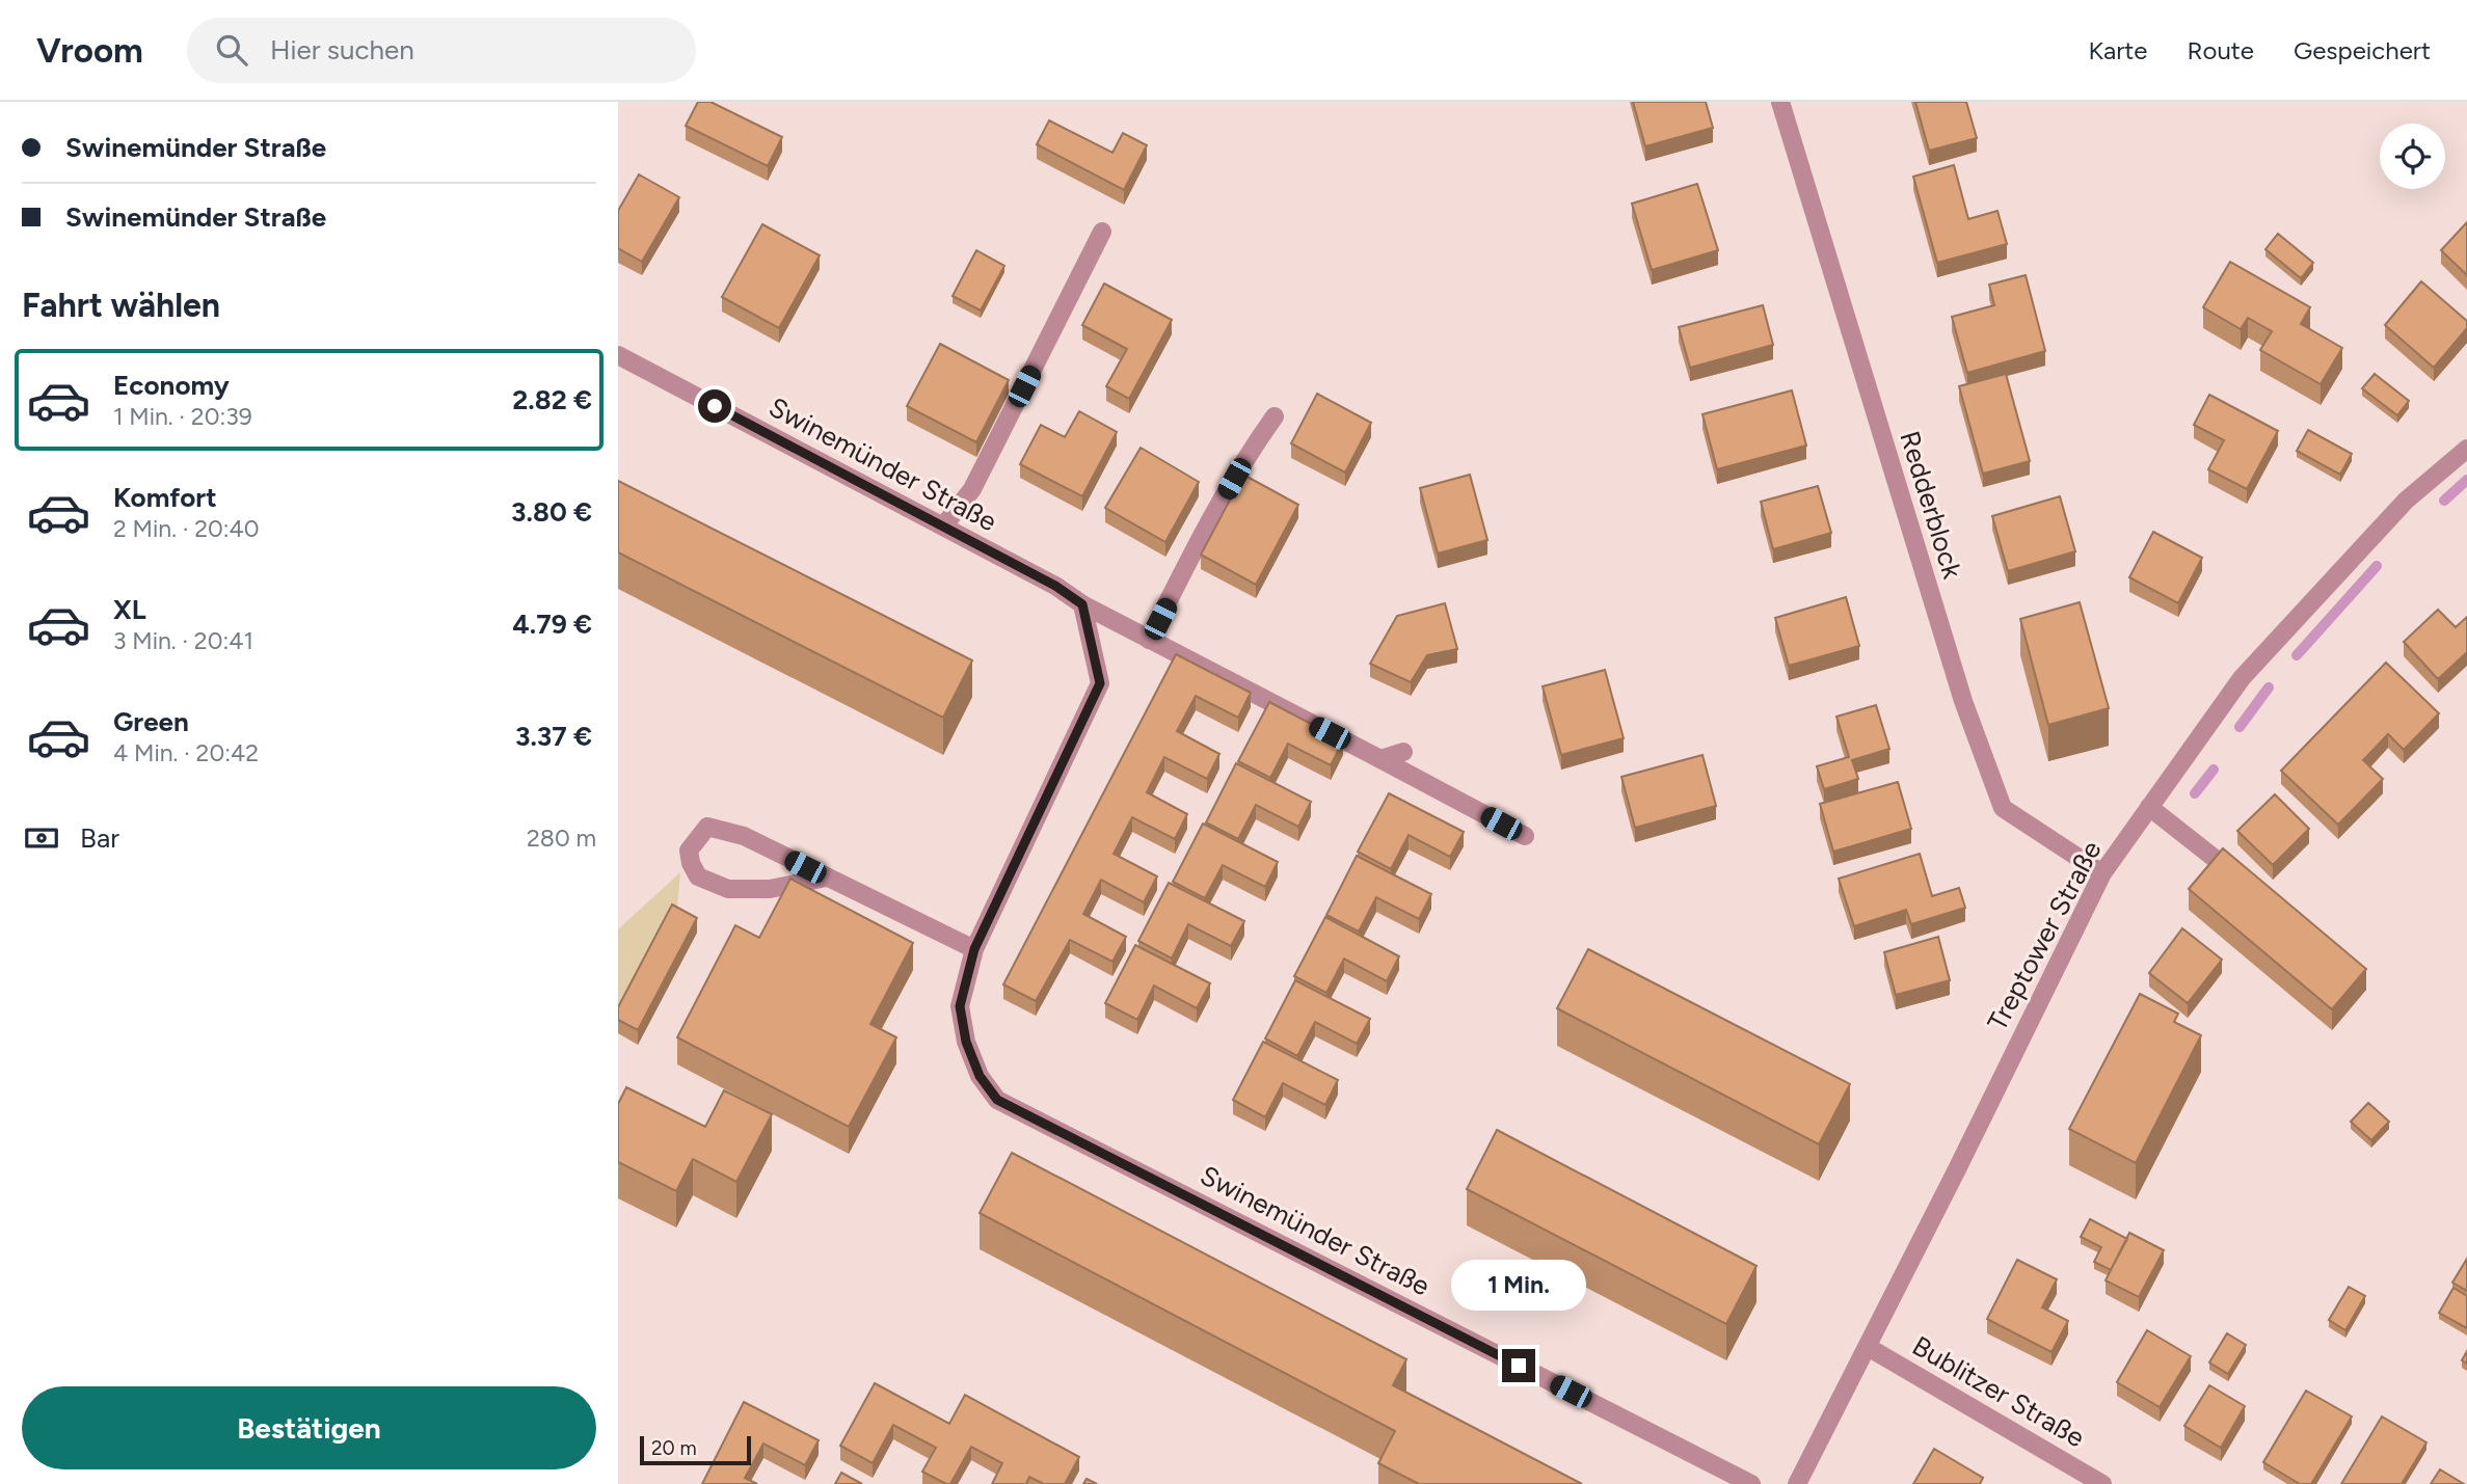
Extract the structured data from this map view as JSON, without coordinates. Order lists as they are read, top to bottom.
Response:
{
  "streets": {
    "street": [
      "Swinemünder Straße",
      "Redderblock",
      "Treptower Straße",
      "Bublitzer Straße"
    ]
  },
  "crossings": [
    ["Redderblock", "Treptower Straße"],
    ["Treptower Straße", "Bublitzer Straße"]
  ],
  "scale_bar": "20 m",
  "page": {
    "header": "Vroom",
    "search": "Hier suchen",
    "nav": ["Karte", "Route", "Gespeichert"],
    "banner": ["Swinemünder Straße", "Swinemünder Straße"],
    "heading": "Fahrt wählen",
    "list": [
      {
        "name": "Economy",
        "note": "1 Min. · 20:39",
        "value": "2.82 €"
      },
      {
        "name": "Komfort",
        "note": "2 Min. · 20:40",
        "value": "3.80 €"
      },
      {
        "name": "XL",
        "note": "3 Min. · 20:41",
        "value": "4.79 €"
      },
      {
        "name": "Green",
        "note": "4 Min. · 20:42",
        "value": "3.37 €"
      }
    ],
    "pay": ["Bar", "280 m"],
    "bubble": "1 Min.",
    "buttons": "Bestätigen",
    "scale": "20 m"
  }
}
